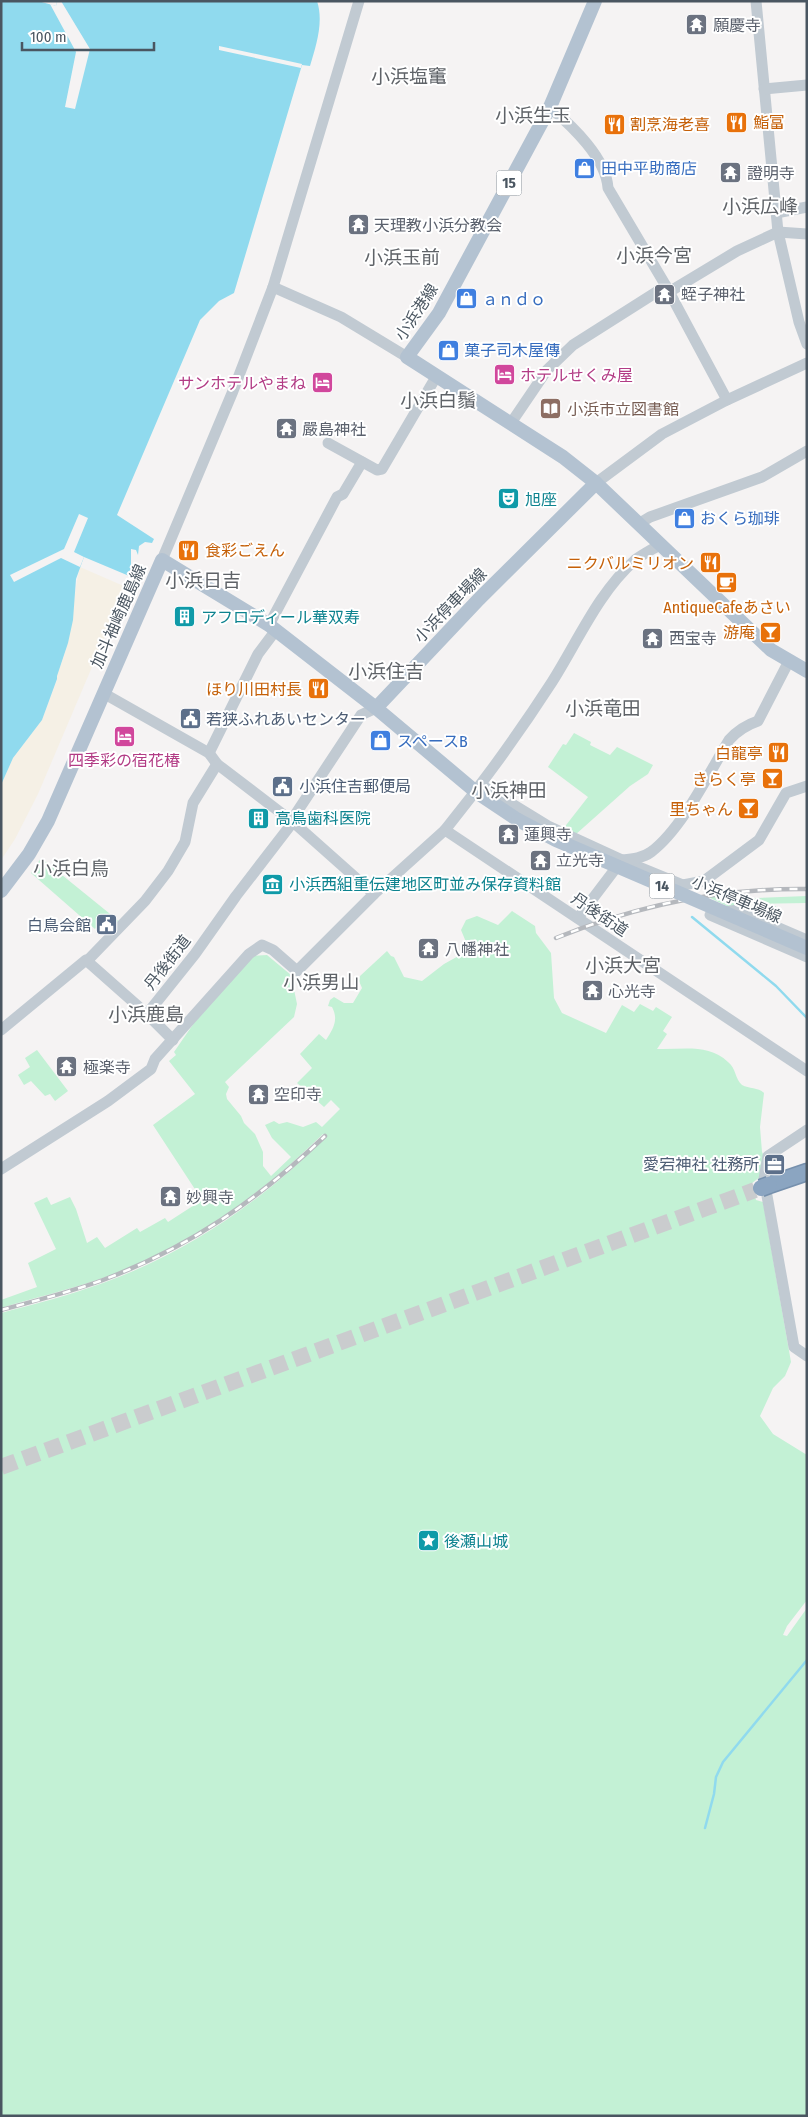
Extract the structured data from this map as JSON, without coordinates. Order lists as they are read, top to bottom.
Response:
{
  "streets": {
    "main road": [
      "15",
      "小浜港線",
      "小浜停車場線",
      "加斗袖崎鹿島線",
      "14"
    ],
    "street": ["丹後街道"]
  },
  "crossings": [
    ["小浜港線", "小浜停車場線"],
    ["小浜停車場線", "加斗袖崎鹿島線"],
    ["小浜停車場線", "丹後街道"],
    ["加斗袖崎鹿島線", "丹後街道"]
  ],
  "districts": [
    "小浜塩竃",
    "小浜生玉",
    "小浜広峰",
    "小浜今宮",
    "小浜玉前",
    "小浜白鬚",
    "小浜日吉",
    "小浜住吉",
    "小浜竜田",
    "小浜神田",
    "小浜白鳥",
    "小浜大宮",
    "小浜男山",
    "小浜鹿島"
  ],
  "places": {
    "temple": [
      "願慶寺",
      "證明寺",
      "天理教小浜分教会",
      "蛭子神社",
      "嚴島神社",
      "西宝寺",
      "蓮興寺",
      "立光寺",
      "八幡神社",
      "心光寺",
      "極楽寺",
      "空印寺",
      "妙興寺"
    ],
    "restaurant": [
      "鮨富",
      "割烹海老喜",
      "食彩ごえん",
      "ニクバルミリオン",
      "ほり川田村長",
      "白龍亭"
    ],
    "shop": [
      "田中平助商店",
      "ａｎｄｏ",
      "菓子司木屋傳",
      "おくら珈琲",
      "スペースB"
    ],
    "hotel": ["ホテルせくみ屋", "サンホテルやまね", "四季彩の宿花椿"],
    "library": ["小浜市立図書館"],
    "theatre": ["旭座"],
    "cafe": ["AntiqueCafeあさい"],
    "building": ["アフロディール華双寿", "高鳥歯科医院"],
    "bar": ["游庵", "きらく亭", "里ちゃん"],
    "public building": ["若狭ふれあいセンター", "小浜住吉郵便局", "白鳥会館"],
    "museum": ["小浜西組重伝建地区町並み保存資料館"],
    "office": ["愛宕神社 社務所"],
    "place": ["後瀬山城"]
  },
  "scale_bar": "100 m"
}
